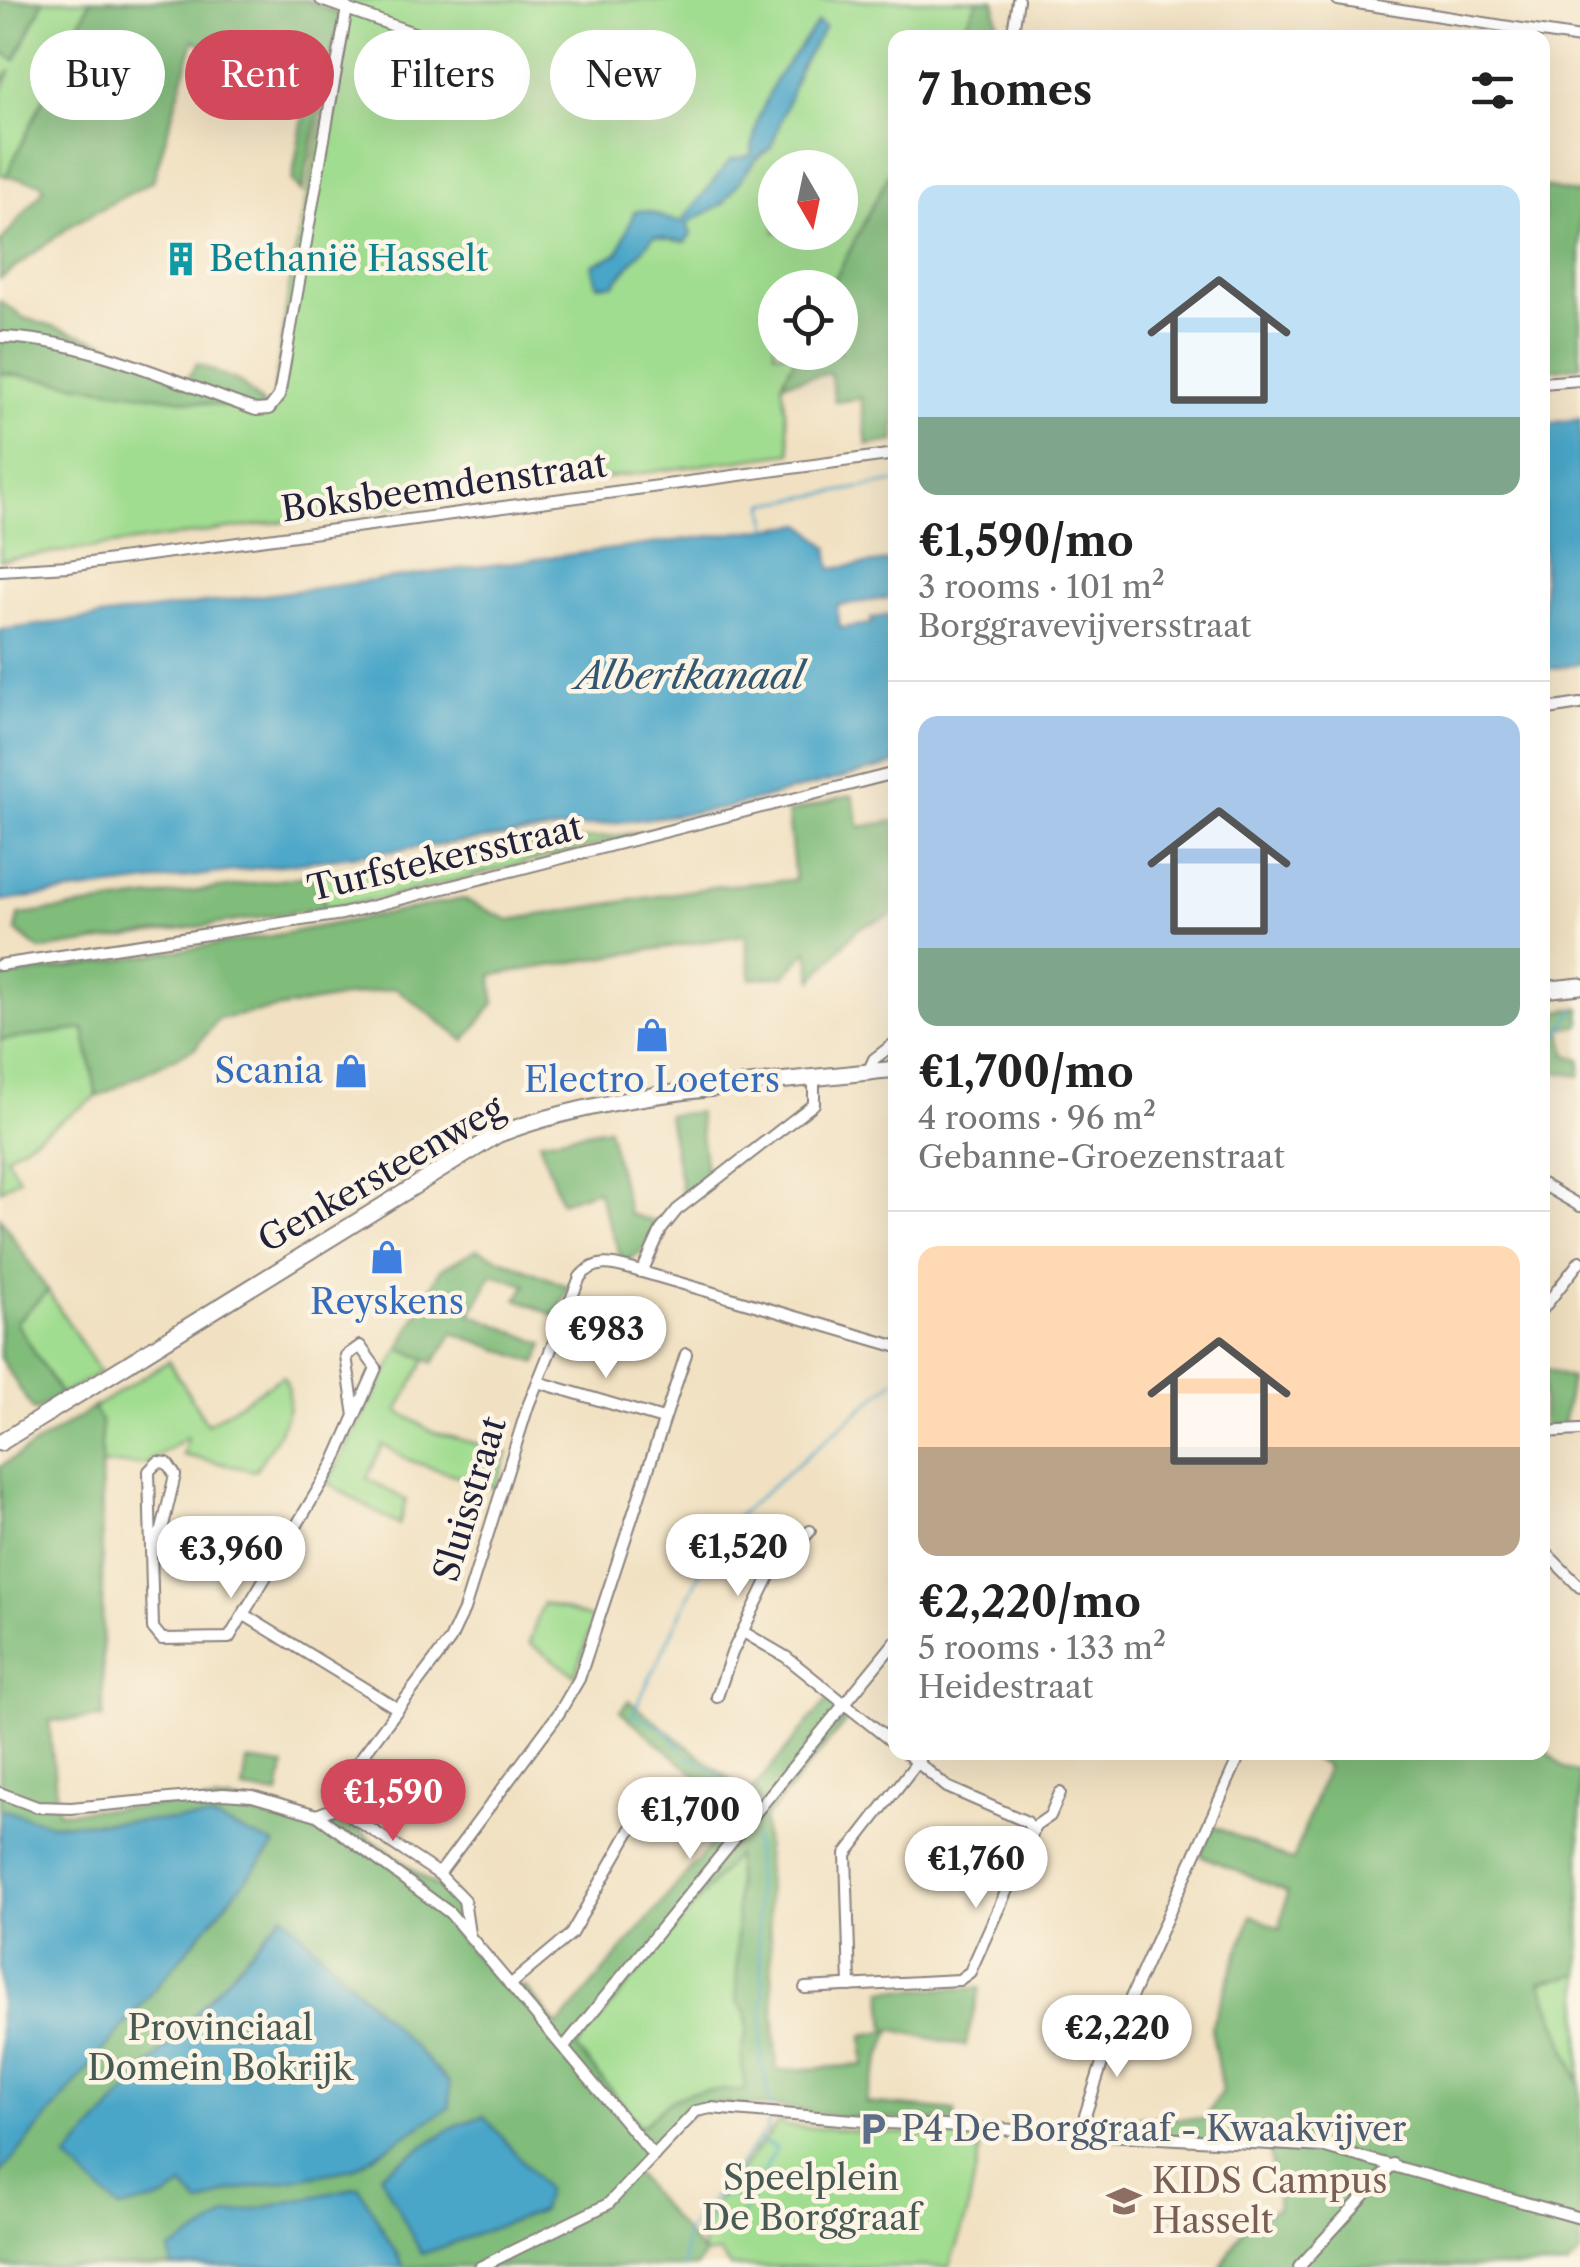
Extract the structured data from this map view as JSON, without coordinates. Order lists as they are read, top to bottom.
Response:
{
  "streets": {
    "main road": ["Genkersteenweg"],
    "street": ["Boksbeemdenstraat", "Turfstekersstraat", "Sluisstraat"]
  },
  "water": ["Albertkanaal"],
  "parks": ["Provinciaal Domein Bokrijk", "Speelplein De Borggraaf"],
  "places": {
    "building": ["Bethanië Hasselt"],
    "shop": ["Electro Loeters", "Scania", "Reyskens"],
    "parking": ["P4 De Borggraaf - Kwaakvijver"],
    "school or university": ["KIDS Campus Hasselt"]
  },
  "north": "bottom",
  "page": {
    "chip": [
      "Buy",
      "Rent",
      "Filters",
      "New"
    ],
    "heading": "7 homes",
    "list": [
      {
        "name": "€1,590/mo",
        "note": "3 rooms · 101 m² · Borggravevijversstraat"
      },
      {
        "name": "€1,700/mo",
        "note": "4 rooms · 96 m² · Gebanne-Groezenstraat"
      },
      {
        "name": "€2,220/mo",
        "note": "5 rooms · 133 m² · Heidestraat"
      }
    ],
    "price": [
      "€983",
      "€1,520",
      "€3,960",
      "€1,590",
      "€1,700",
      "€1,760",
      "€2,220"
    ]
  }
}
